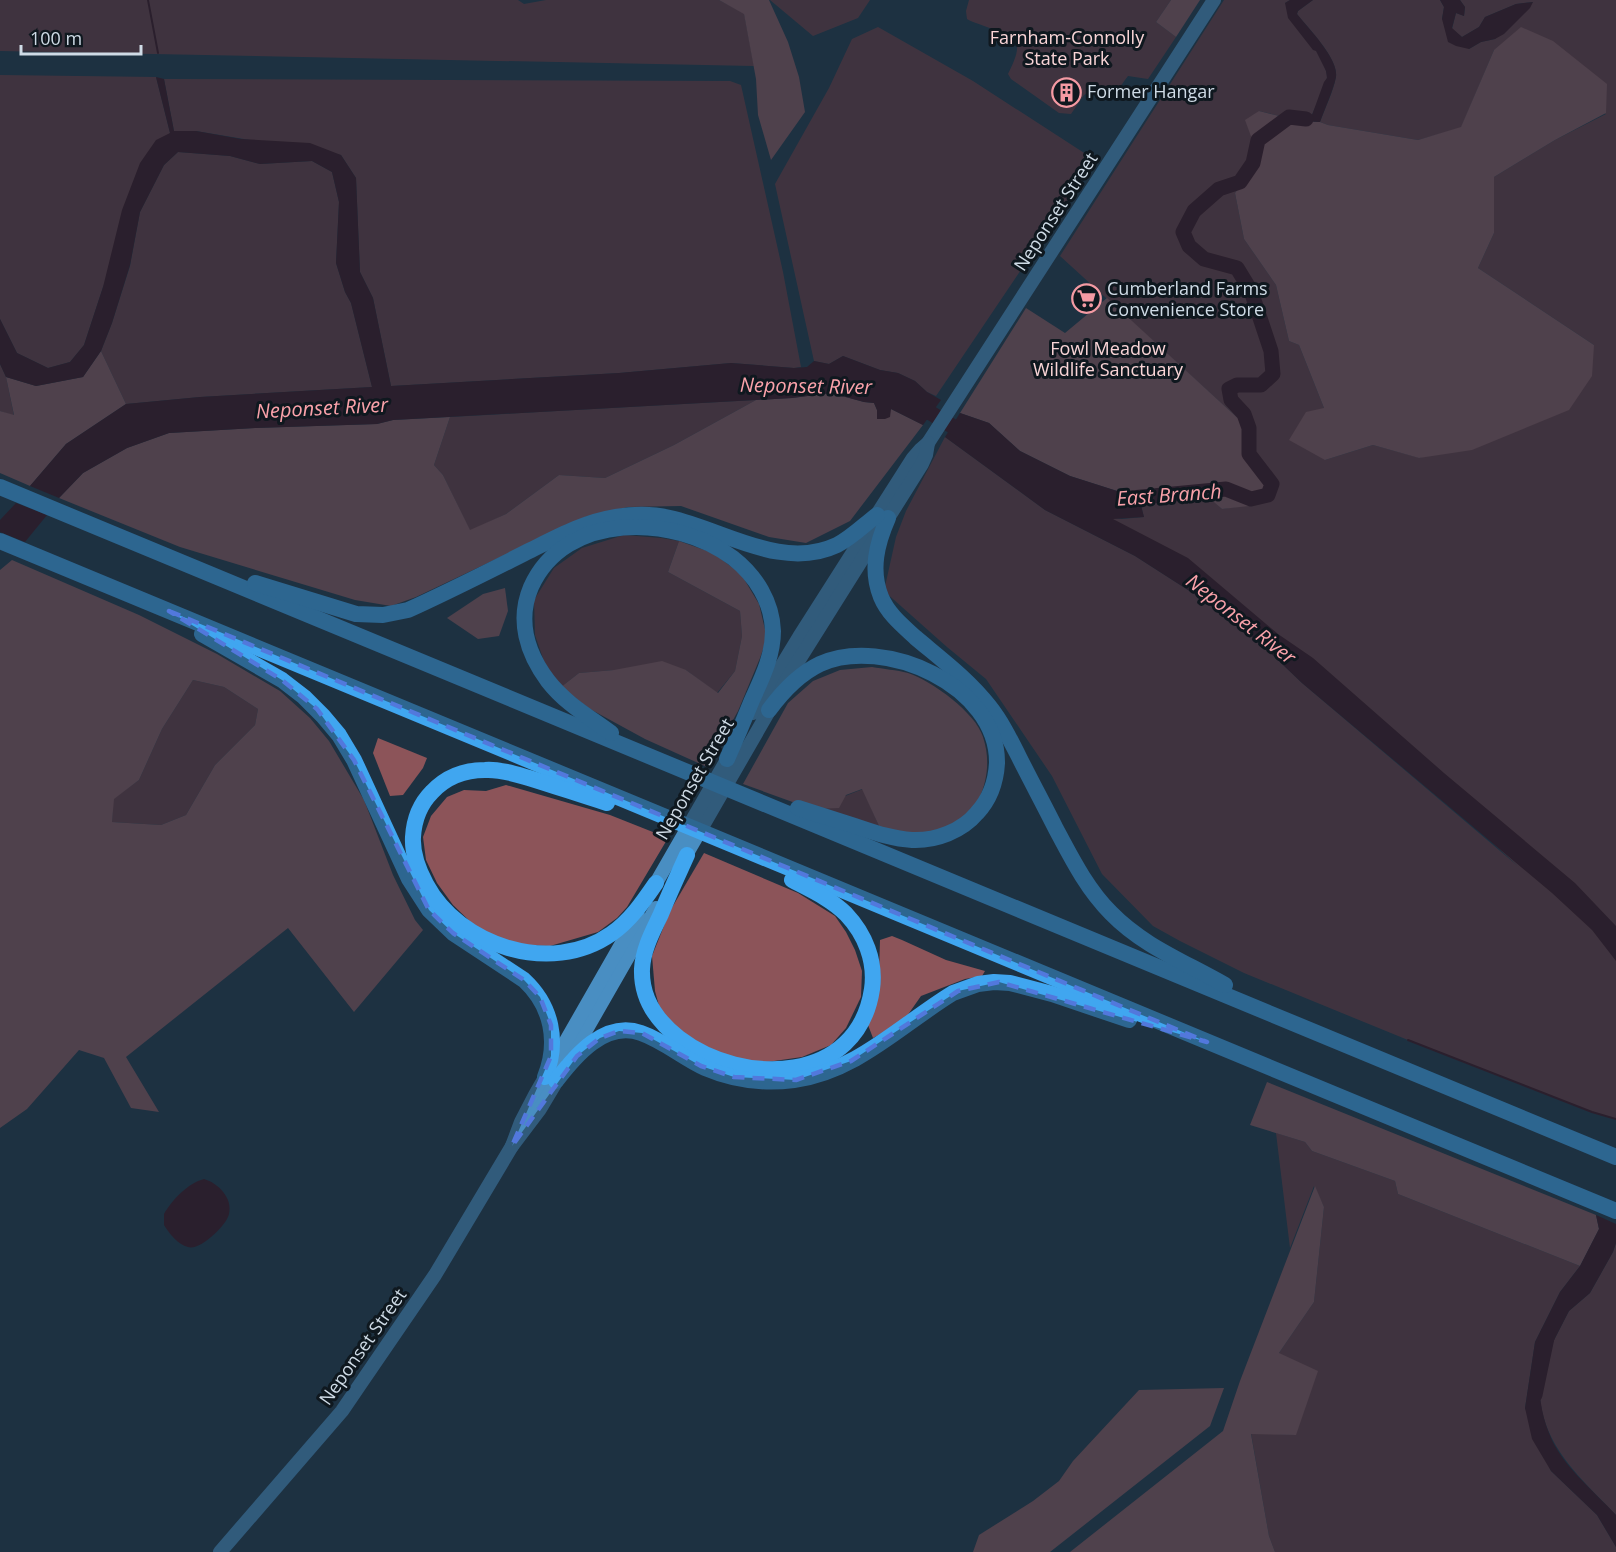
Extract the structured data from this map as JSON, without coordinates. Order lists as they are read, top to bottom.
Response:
{
  "streets": {
    "main road": ["Neponset Street"]
  },
  "water": ["Neponset River", "East Branch"],
  "parks": ["Farnham-Connolly State Park", "Fowl Meadow Wildlife Sanctuary"],
  "places": {
    "building": ["Former Hangar"],
    "supermarket": ["Cumberland Farms Convenience Store"]
  },
  "scale_bar": "100 m"
}
